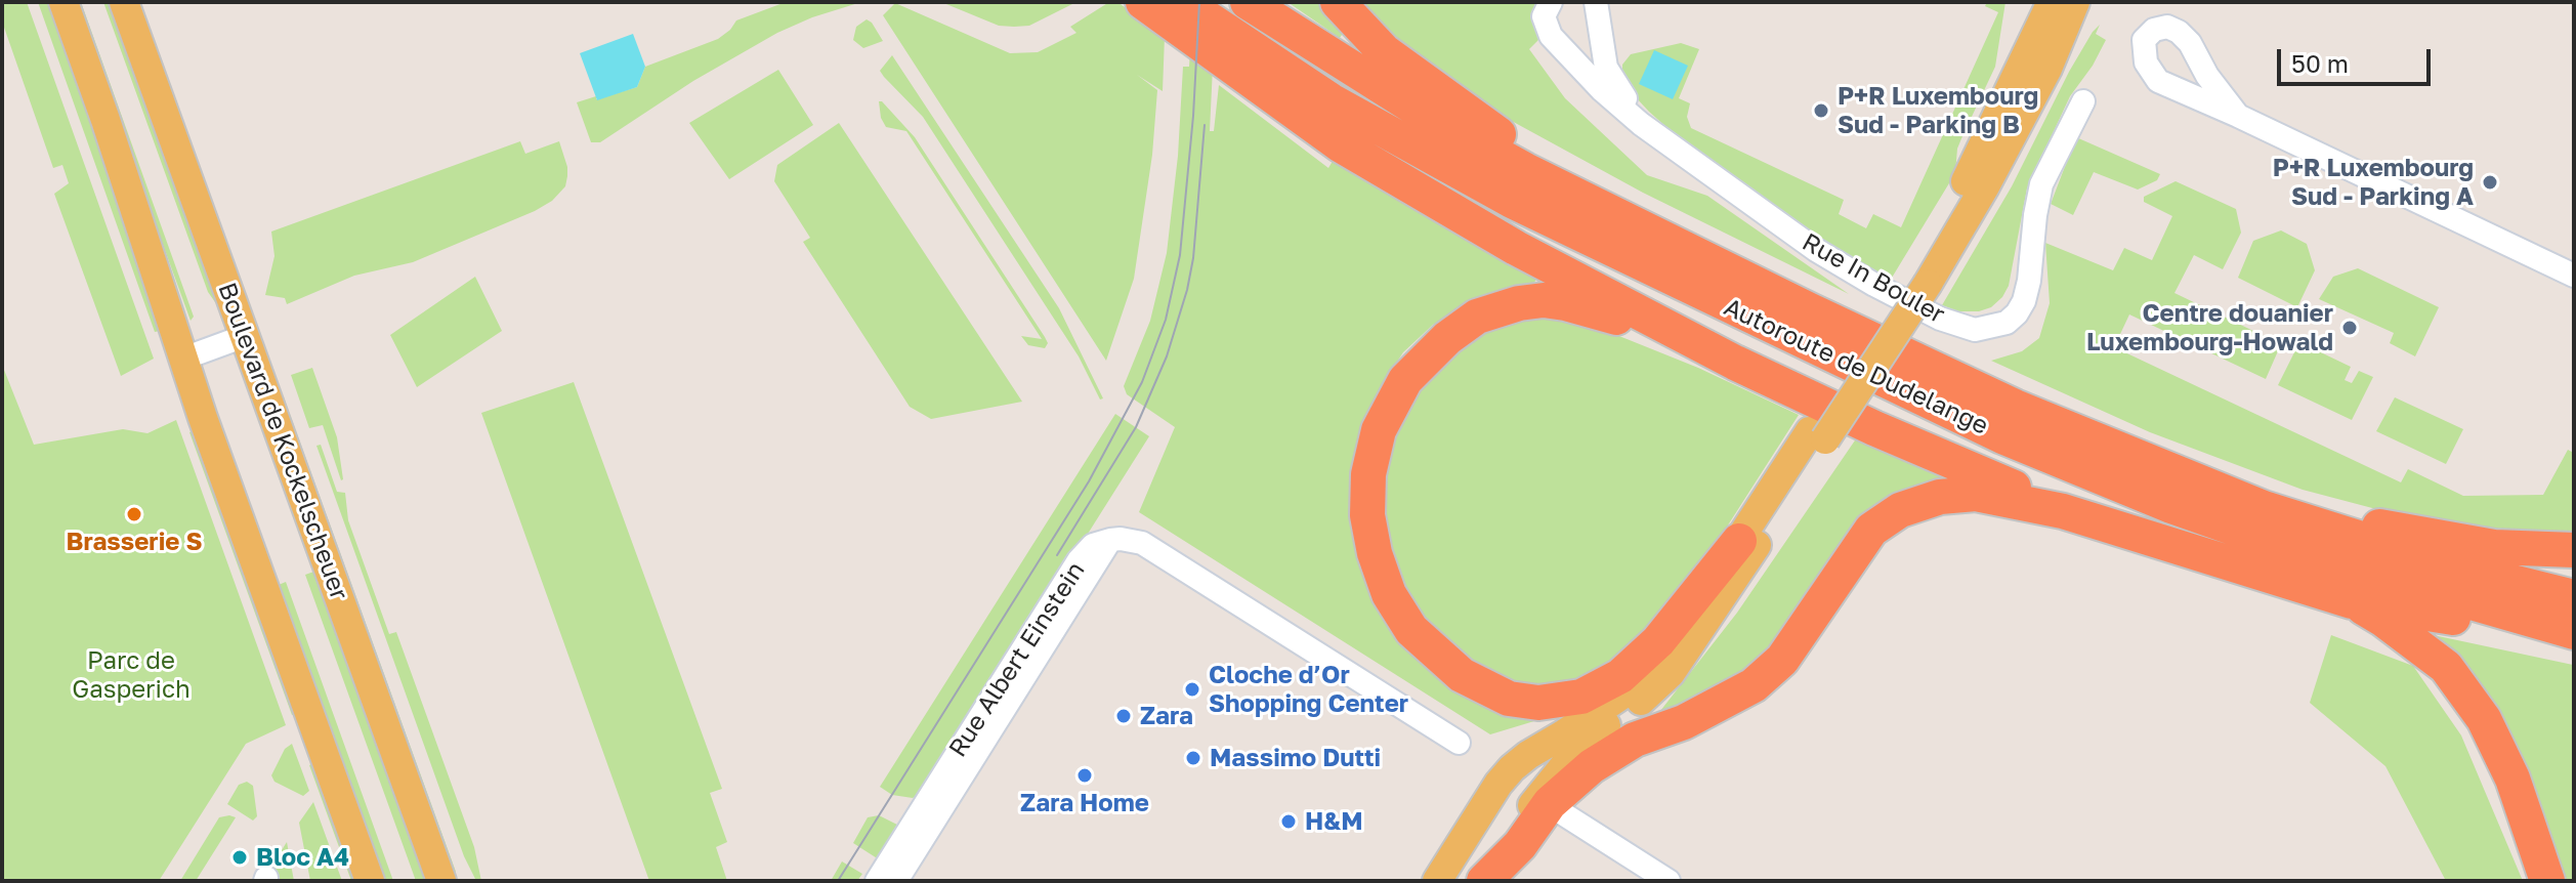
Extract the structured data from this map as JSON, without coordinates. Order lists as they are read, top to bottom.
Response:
{
  "streets": {
    "highway": ["Autoroute de Dudelange"],
    "main road": ["Boulevard de Kockelscheuer"],
    "street": ["Rue In Bouler", "Rue Albert Einstein"]
  },
  "parks": ["Parc de Gasperich"],
  "places": [
    "P+R Luxembourg Sud - Parking B",
    "P+R Luxembourg Sud - Parking A",
    "Centre douanier Luxembourg-Howald",
    "Brasserie S",
    "Cloche d’Or Shopping Center",
    "Zara",
    "Massimo Dutti",
    "Zara Home",
    "H&M",
    "Bloc A4"
  ],
  "scale_bar": "50 m"
}
